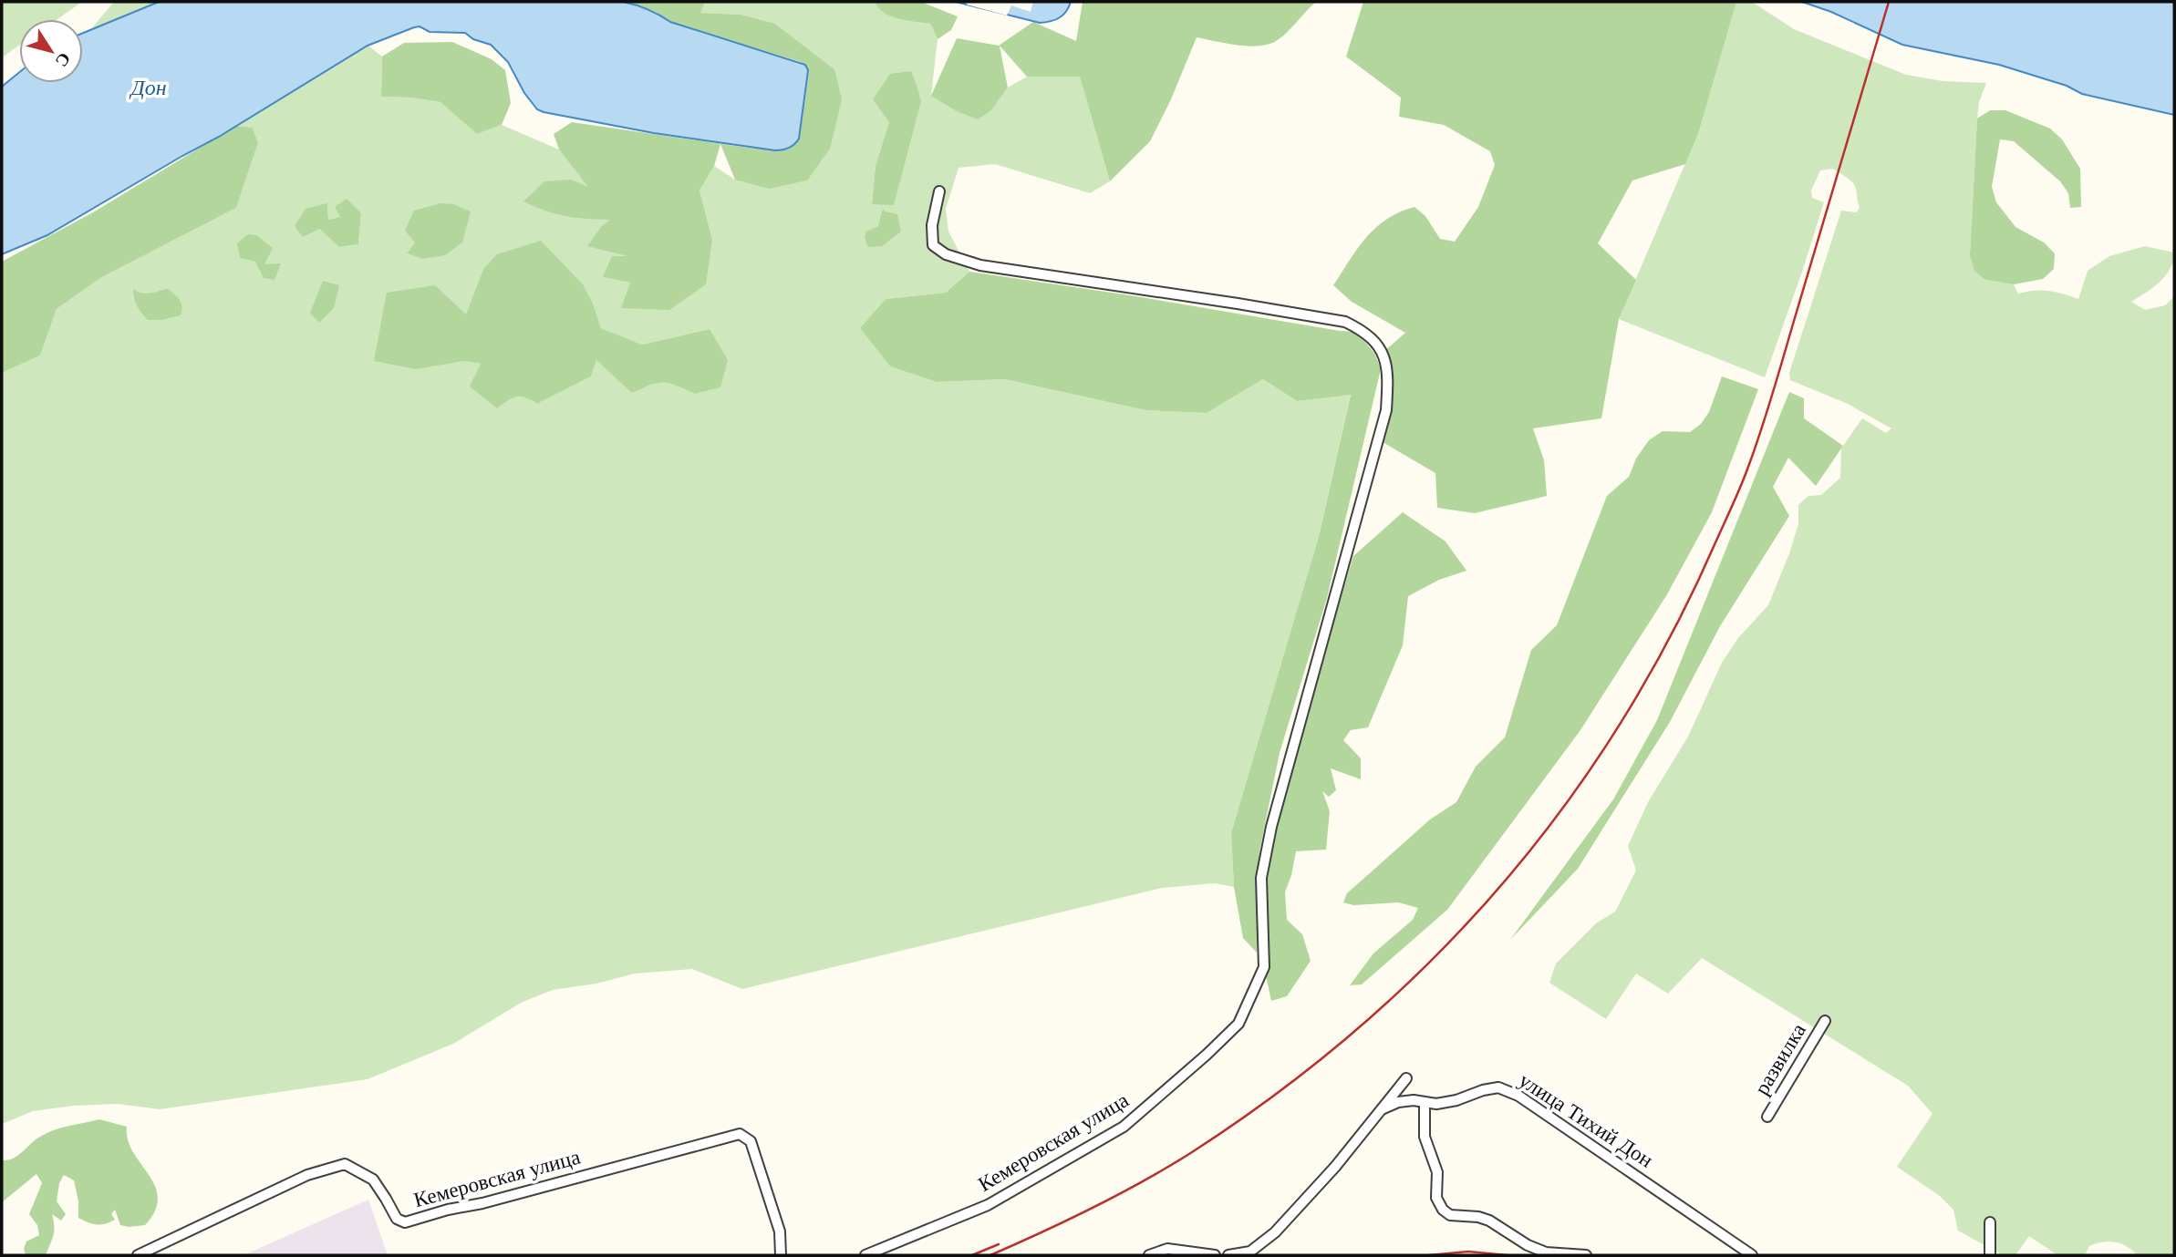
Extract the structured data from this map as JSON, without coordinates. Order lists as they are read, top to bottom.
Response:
{
  "streets": {
    "street": ["развилка", "улица Тихий Дон", "Кемеровская улица"]
  },
  "water": ["Дон"],
  "north": "bottom right"
}
